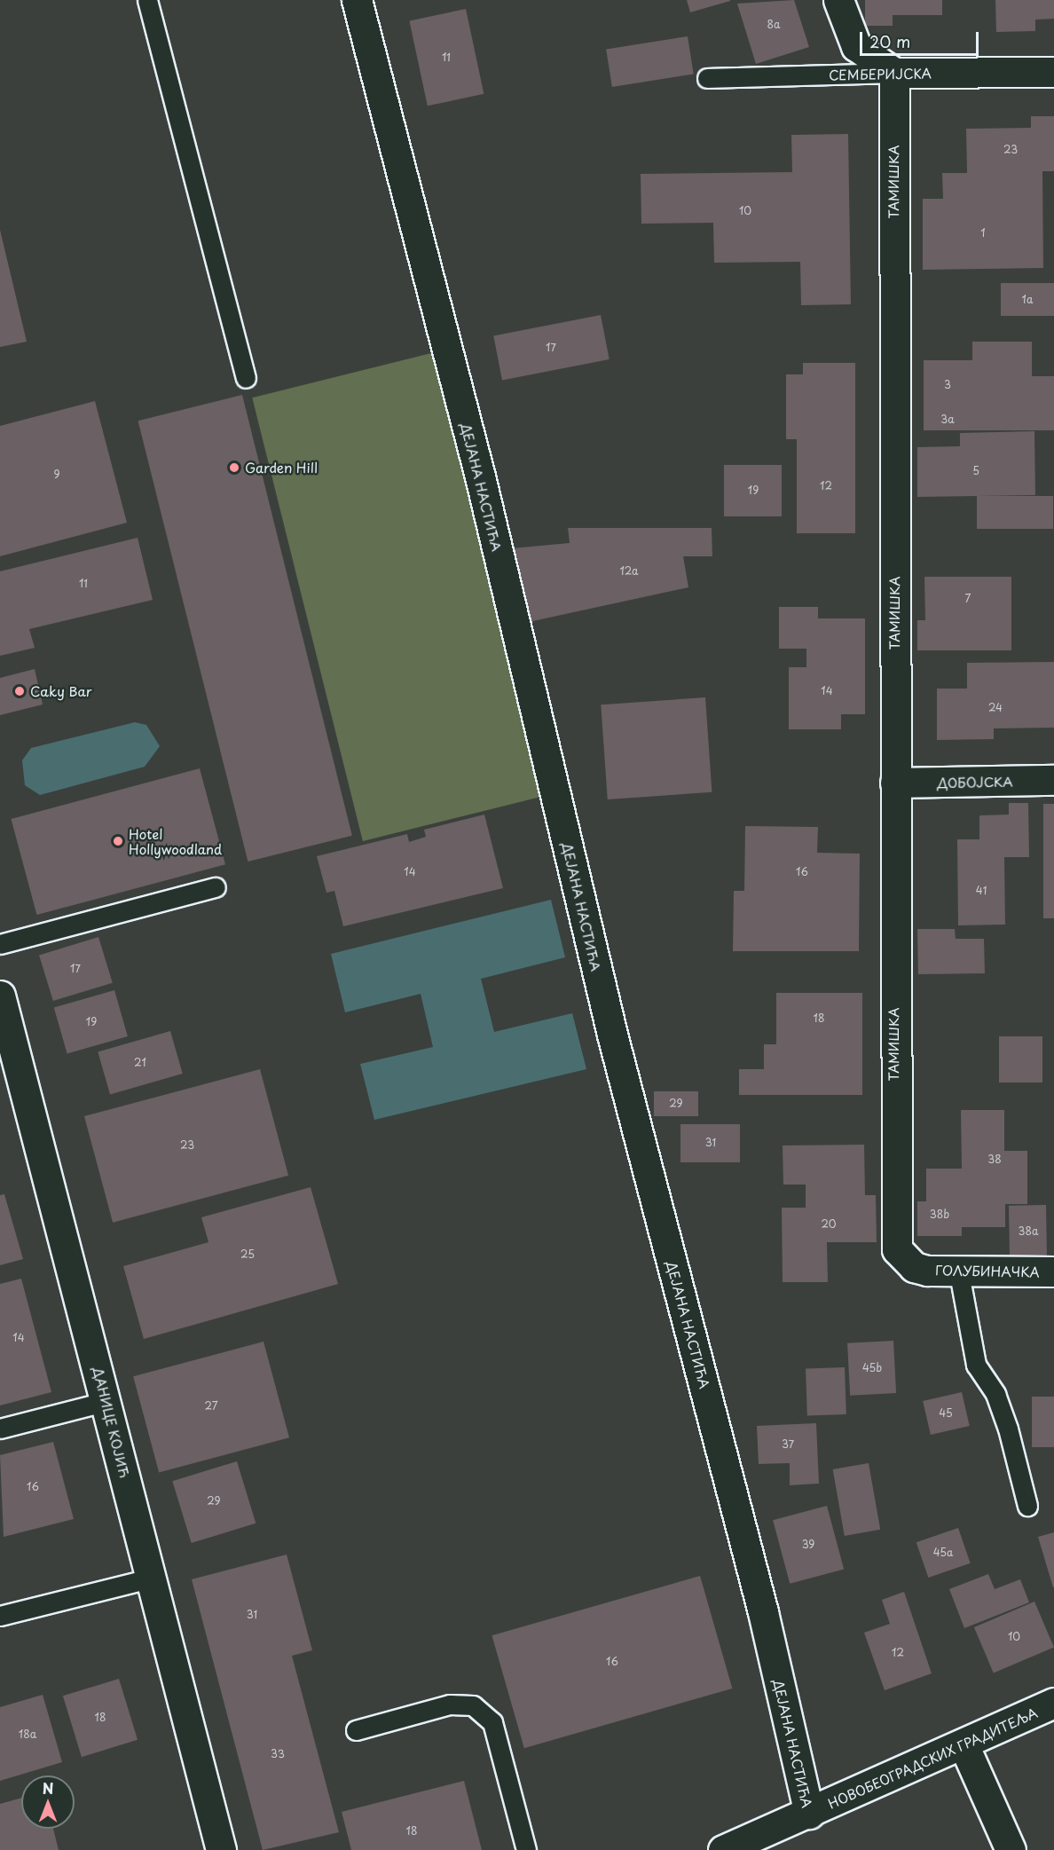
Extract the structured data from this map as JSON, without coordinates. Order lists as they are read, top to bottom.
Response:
{
  "streets": {
    "street": [
      "СЕМБЕРИЈСКА",
      "ТАМИШКА",
      "ДЕЈАНА НАСТИЋА",
      "ДОБОЈСКА",
      "ГОЛУБИНАЧКА",
      "ДАНИЦЕ КОЈИЋ",
      "НОВОБЕОГРАДСКИХ ГРАДИТЕЉА"
    ]
  },
  "crossings": [
    ["СЕМБЕРИЈСКА", "ТАМИШКА"],
    ["ТАМИШКА", "ДОБОЈСКА"],
    ["ТАМИШКА", "ГОЛУБИНАЧКА"],
    ["ДЕЈАНА НАСТИЋА", "НОВОБЕОГРАДСКИХ ГРАДИТЕЉА"]
  ],
  "places": ["Garden Hill", "Caky Bar", "Hotel Hollywoodland"],
  "house_numbers": [
    "8a",
    "11",
    "23",
    "10",
    "1",
    "1a",
    "17",
    "3",
    "3a",
    "5",
    "9",
    "12",
    "19",
    "12a",
    "11",
    "7",
    "14",
    "24",
    "14",
    "16",
    "41",
    "17",
    "18",
    "19",
    "21",
    "29",
    "31",
    "23",
    "38",
    "38b",
    "20",
    "38a",
    "25",
    "14",
    "45b",
    "27",
    "45",
    "37",
    "16",
    "29",
    "39",
    "45a",
    "31",
    "10",
    "12",
    "16",
    "18",
    "18a",
    "33",
    "18"
  ],
  "scale_bar": "20 m",
  "north": "top"
}
